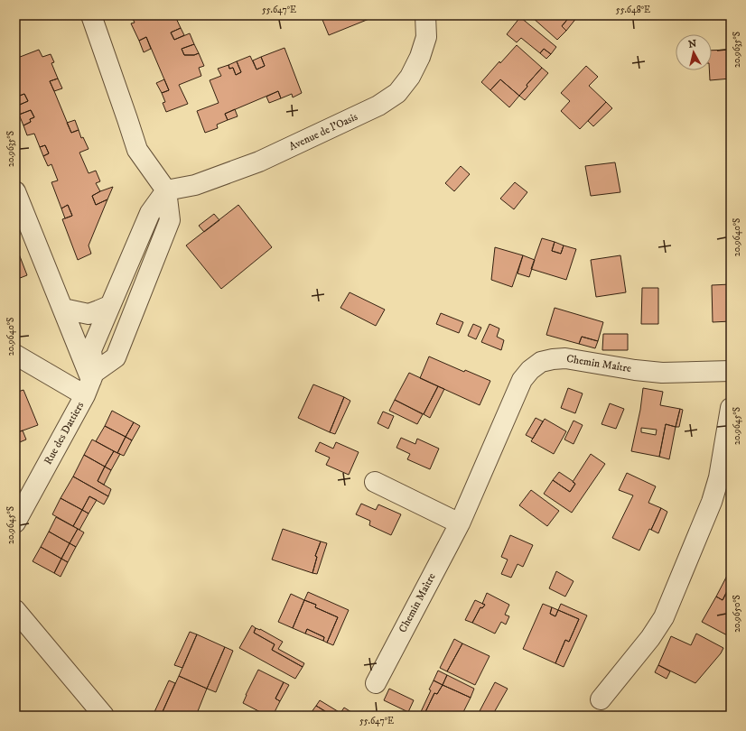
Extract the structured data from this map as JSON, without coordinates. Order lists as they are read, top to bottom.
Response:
{
  "streets": {
    "street": ["Avenue de l'Oasis", "Chemin Maître", "Rue des Dattiers"]
  },
  "north": "top",
  "coordinates": [
    "55.647°E",
    "55.648°E",
    "20.9635°S",
    "20.9640°S",
    "20.9645°S",
    "20.9650°S"
  ]
}
